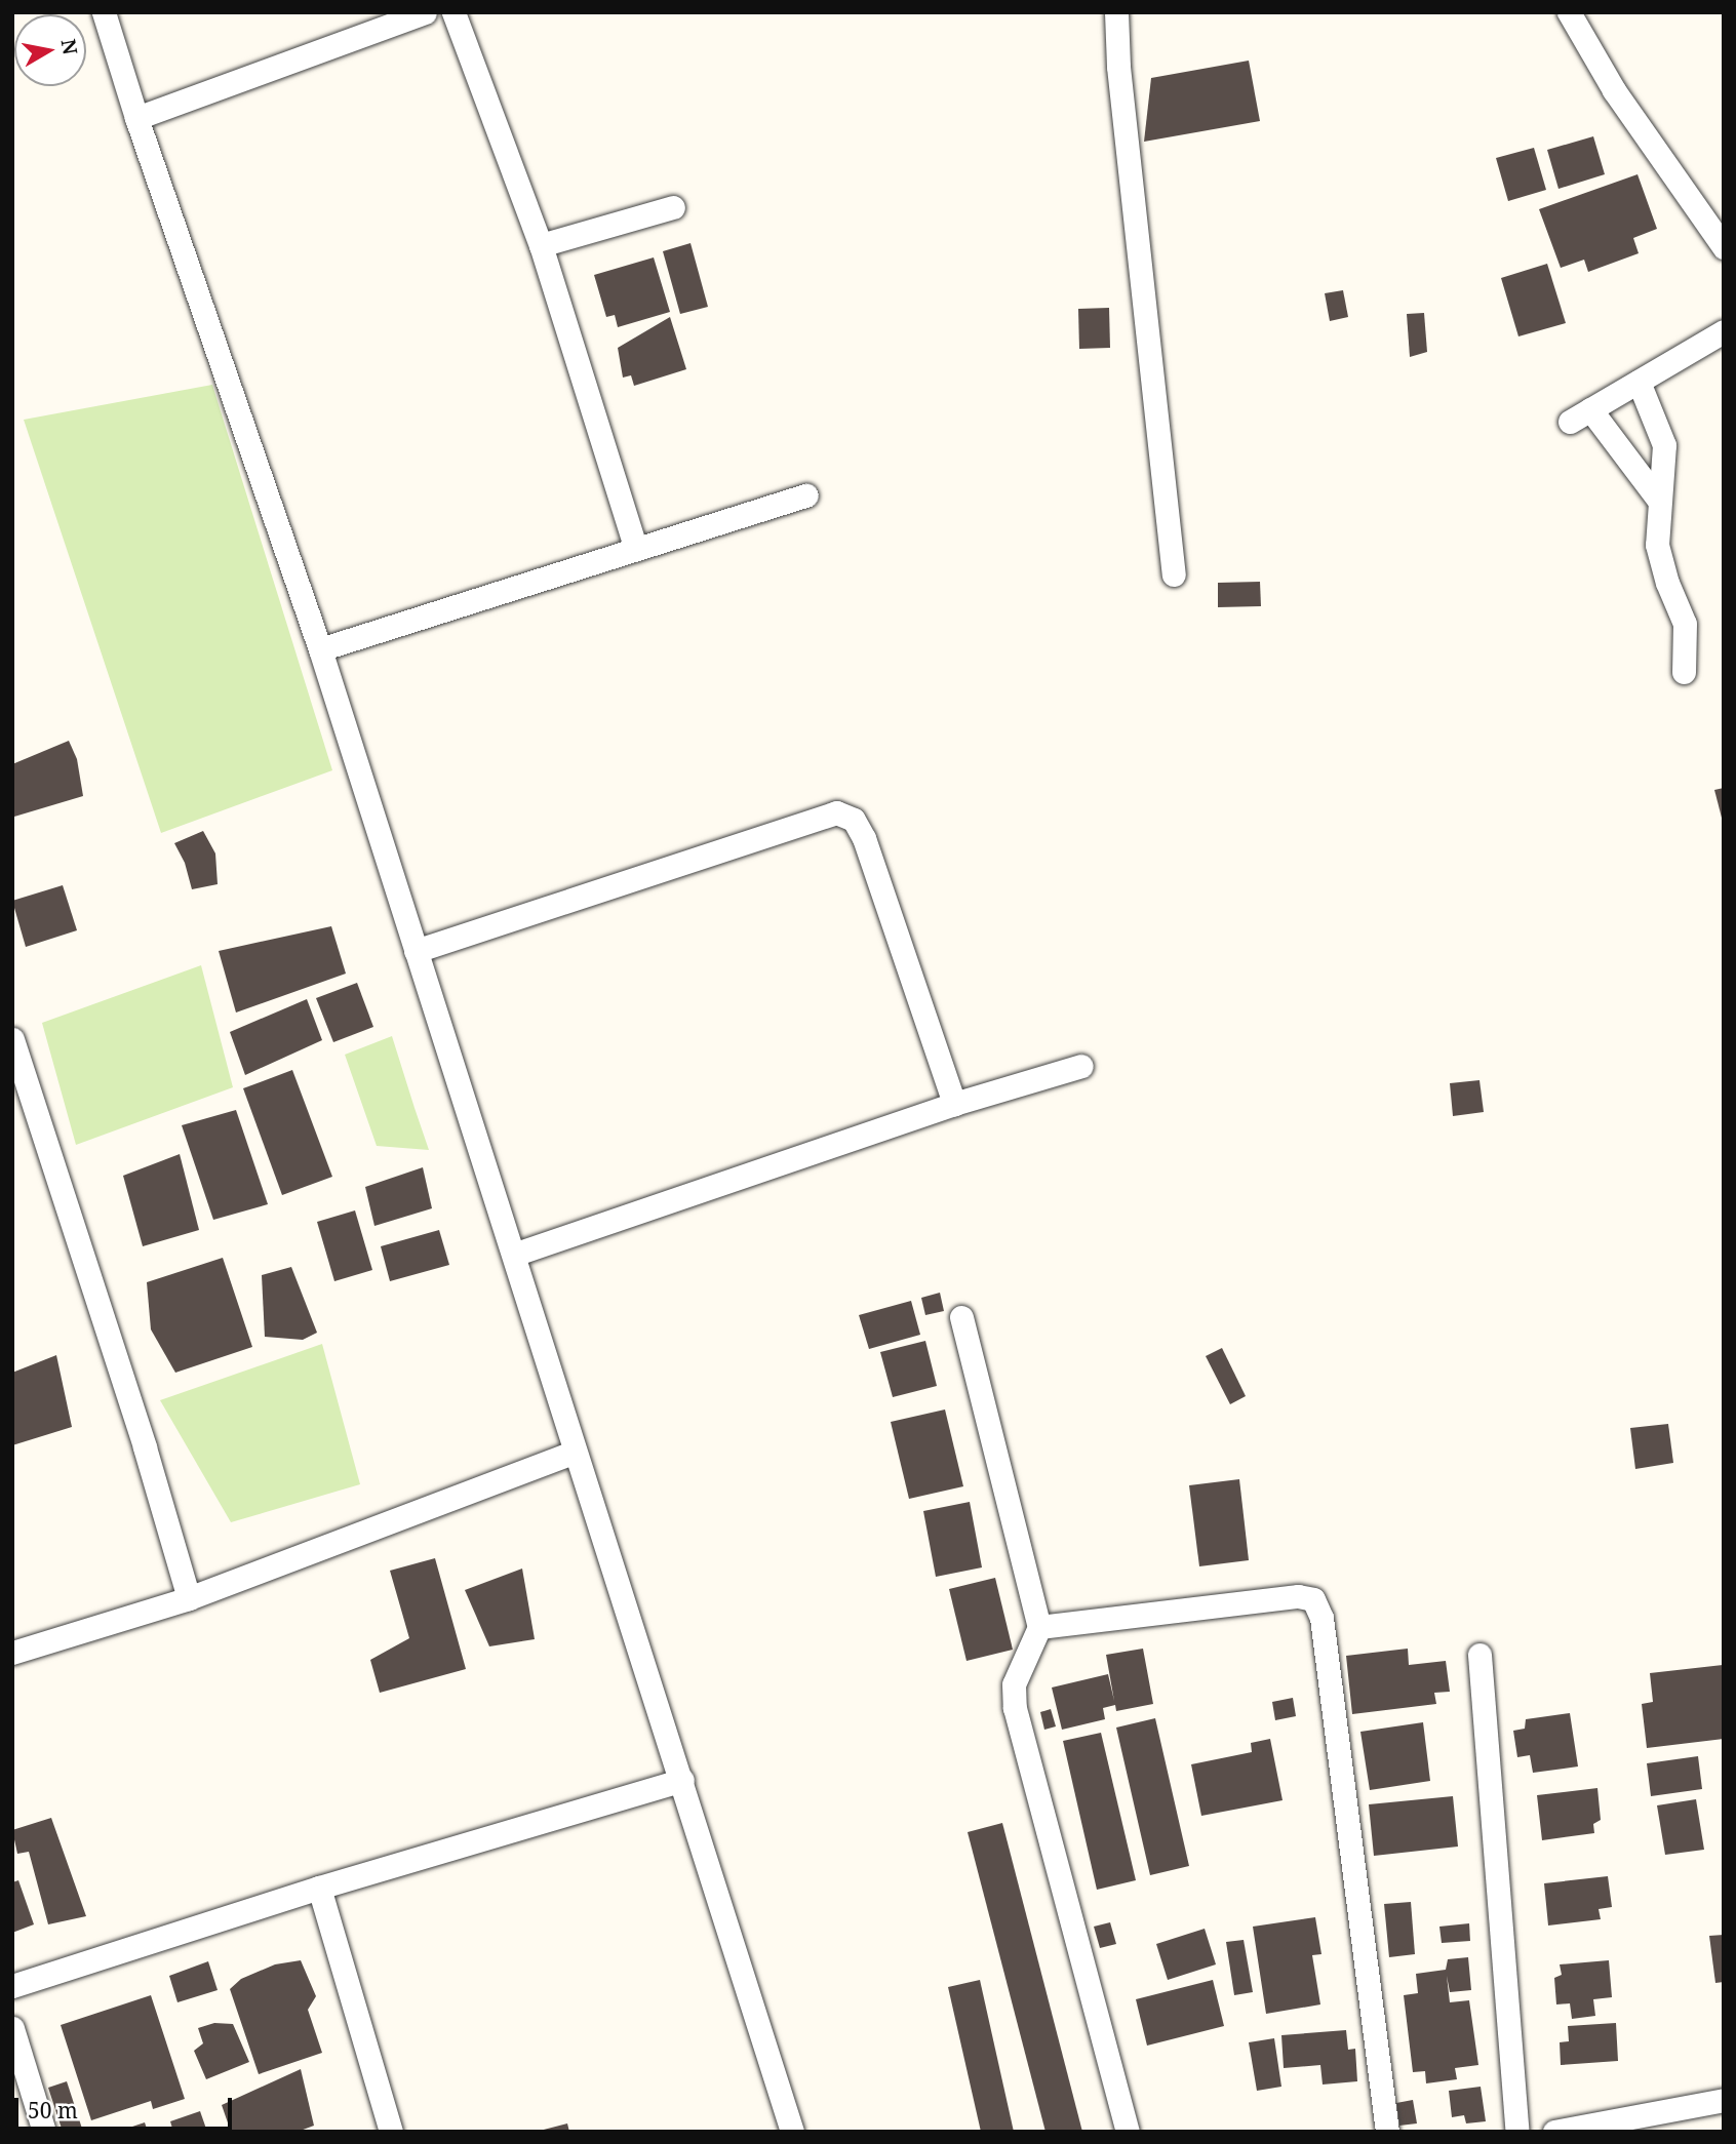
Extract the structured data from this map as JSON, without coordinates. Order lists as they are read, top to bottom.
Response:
{
  "scale_bar": "50 m",
  "north": "right"
}
